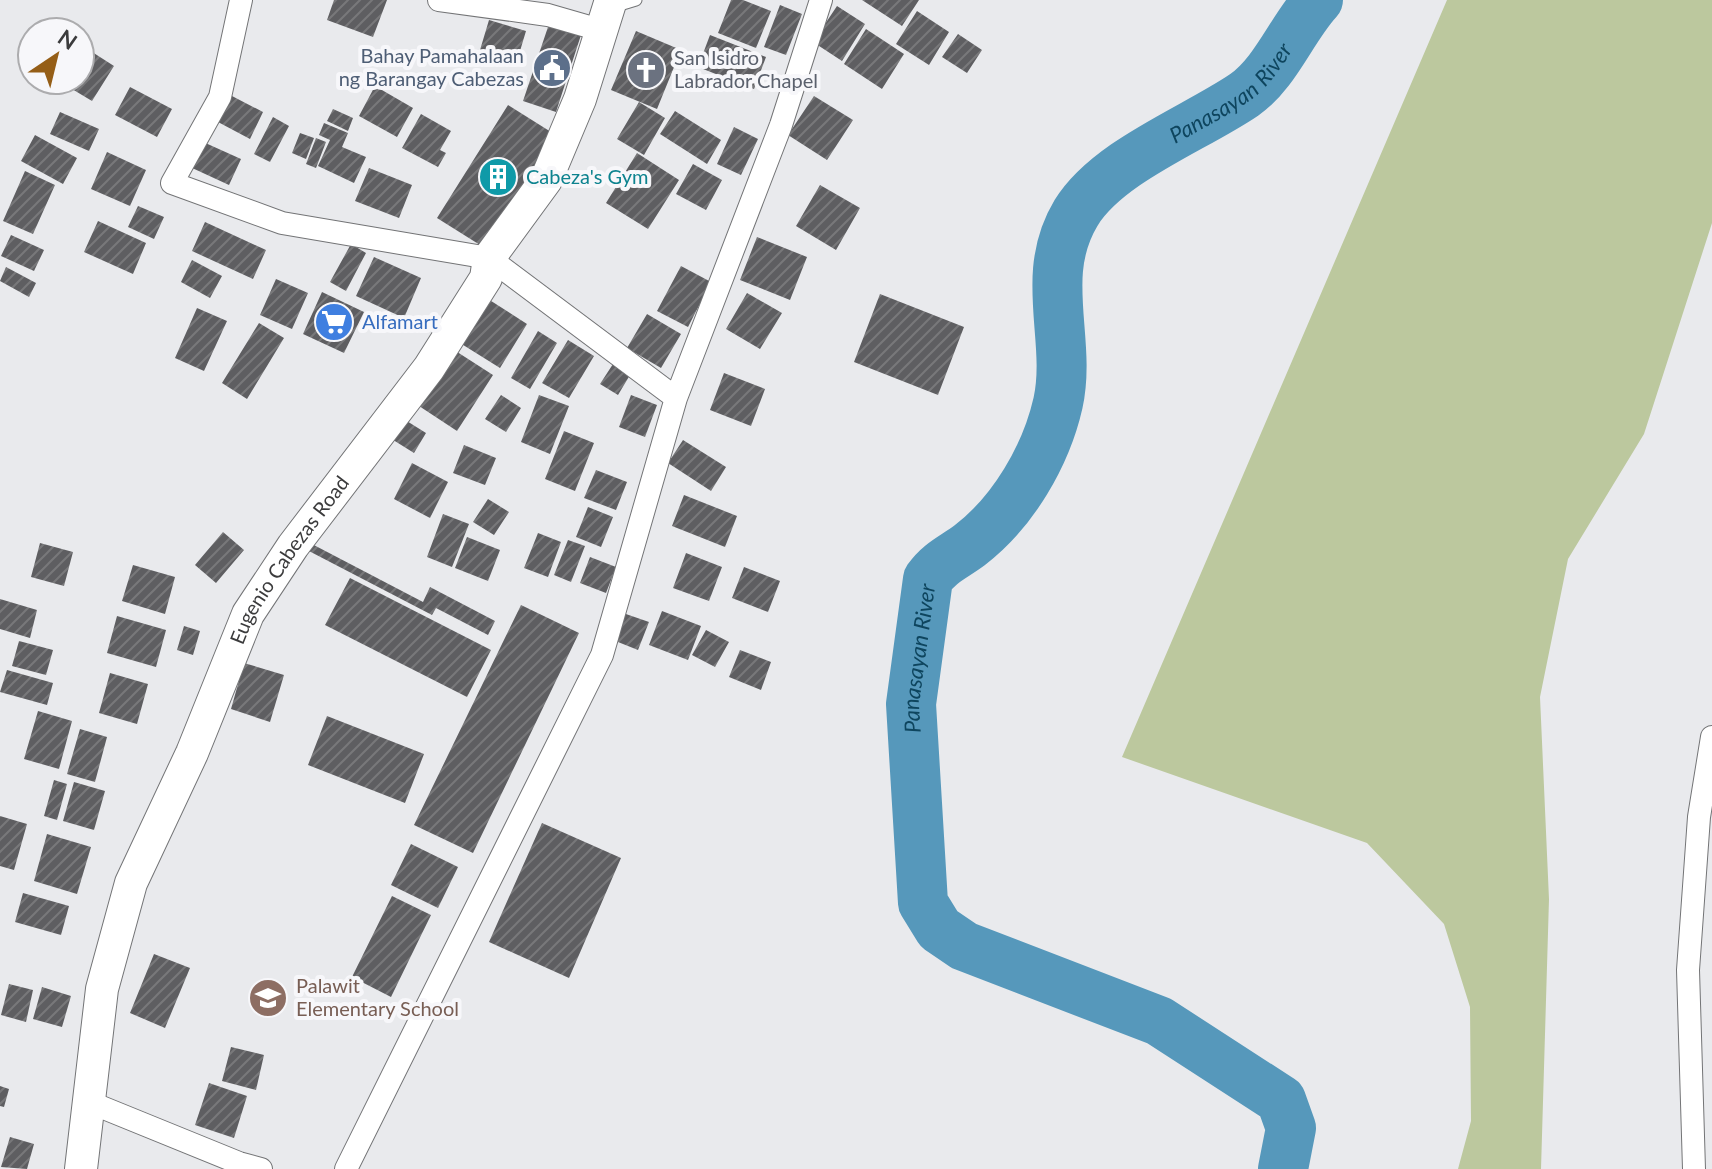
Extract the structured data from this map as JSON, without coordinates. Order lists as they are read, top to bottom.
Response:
{
  "streets": {
    "street": ["Eugenio Cabezas Road"]
  },
  "water": ["Panasayan River"],
  "places": {
    "public building": ["Bahay Pamahalaan ng Barangay Cabezas"],
    "church": ["San Isidro Labrador Chapel"],
    "building": ["Cabeza's Gym"],
    "supermarket": ["Alfamart"],
    "school or university": ["Palawit Elementary School"]
  },
  "north": "top right"
}
